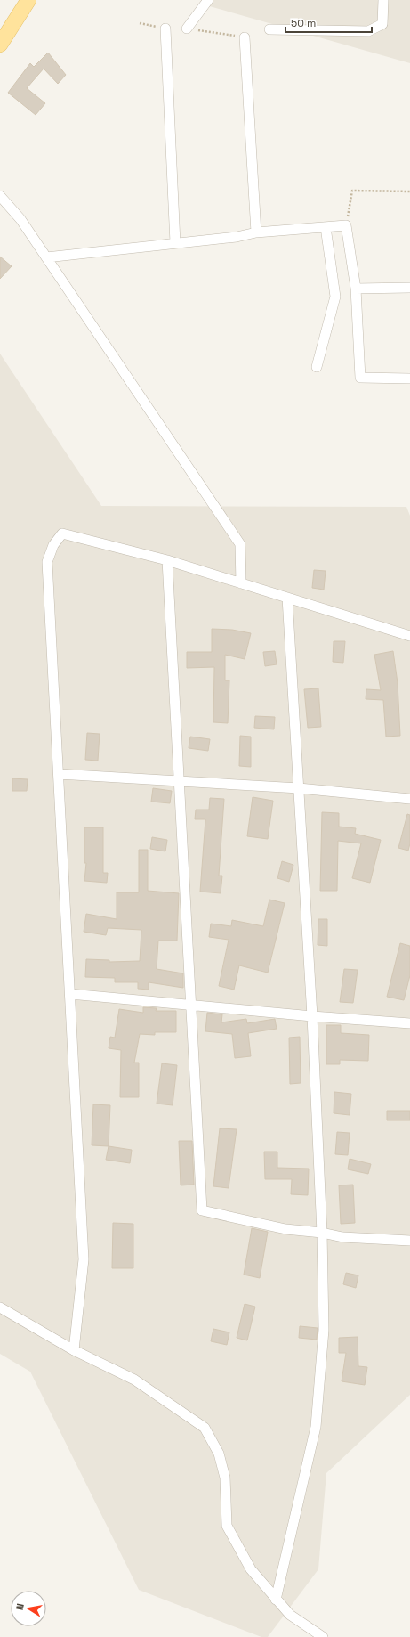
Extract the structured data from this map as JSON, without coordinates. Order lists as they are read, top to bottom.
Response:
{
  "scale_bar": "50 m",
  "north": "left"
}
